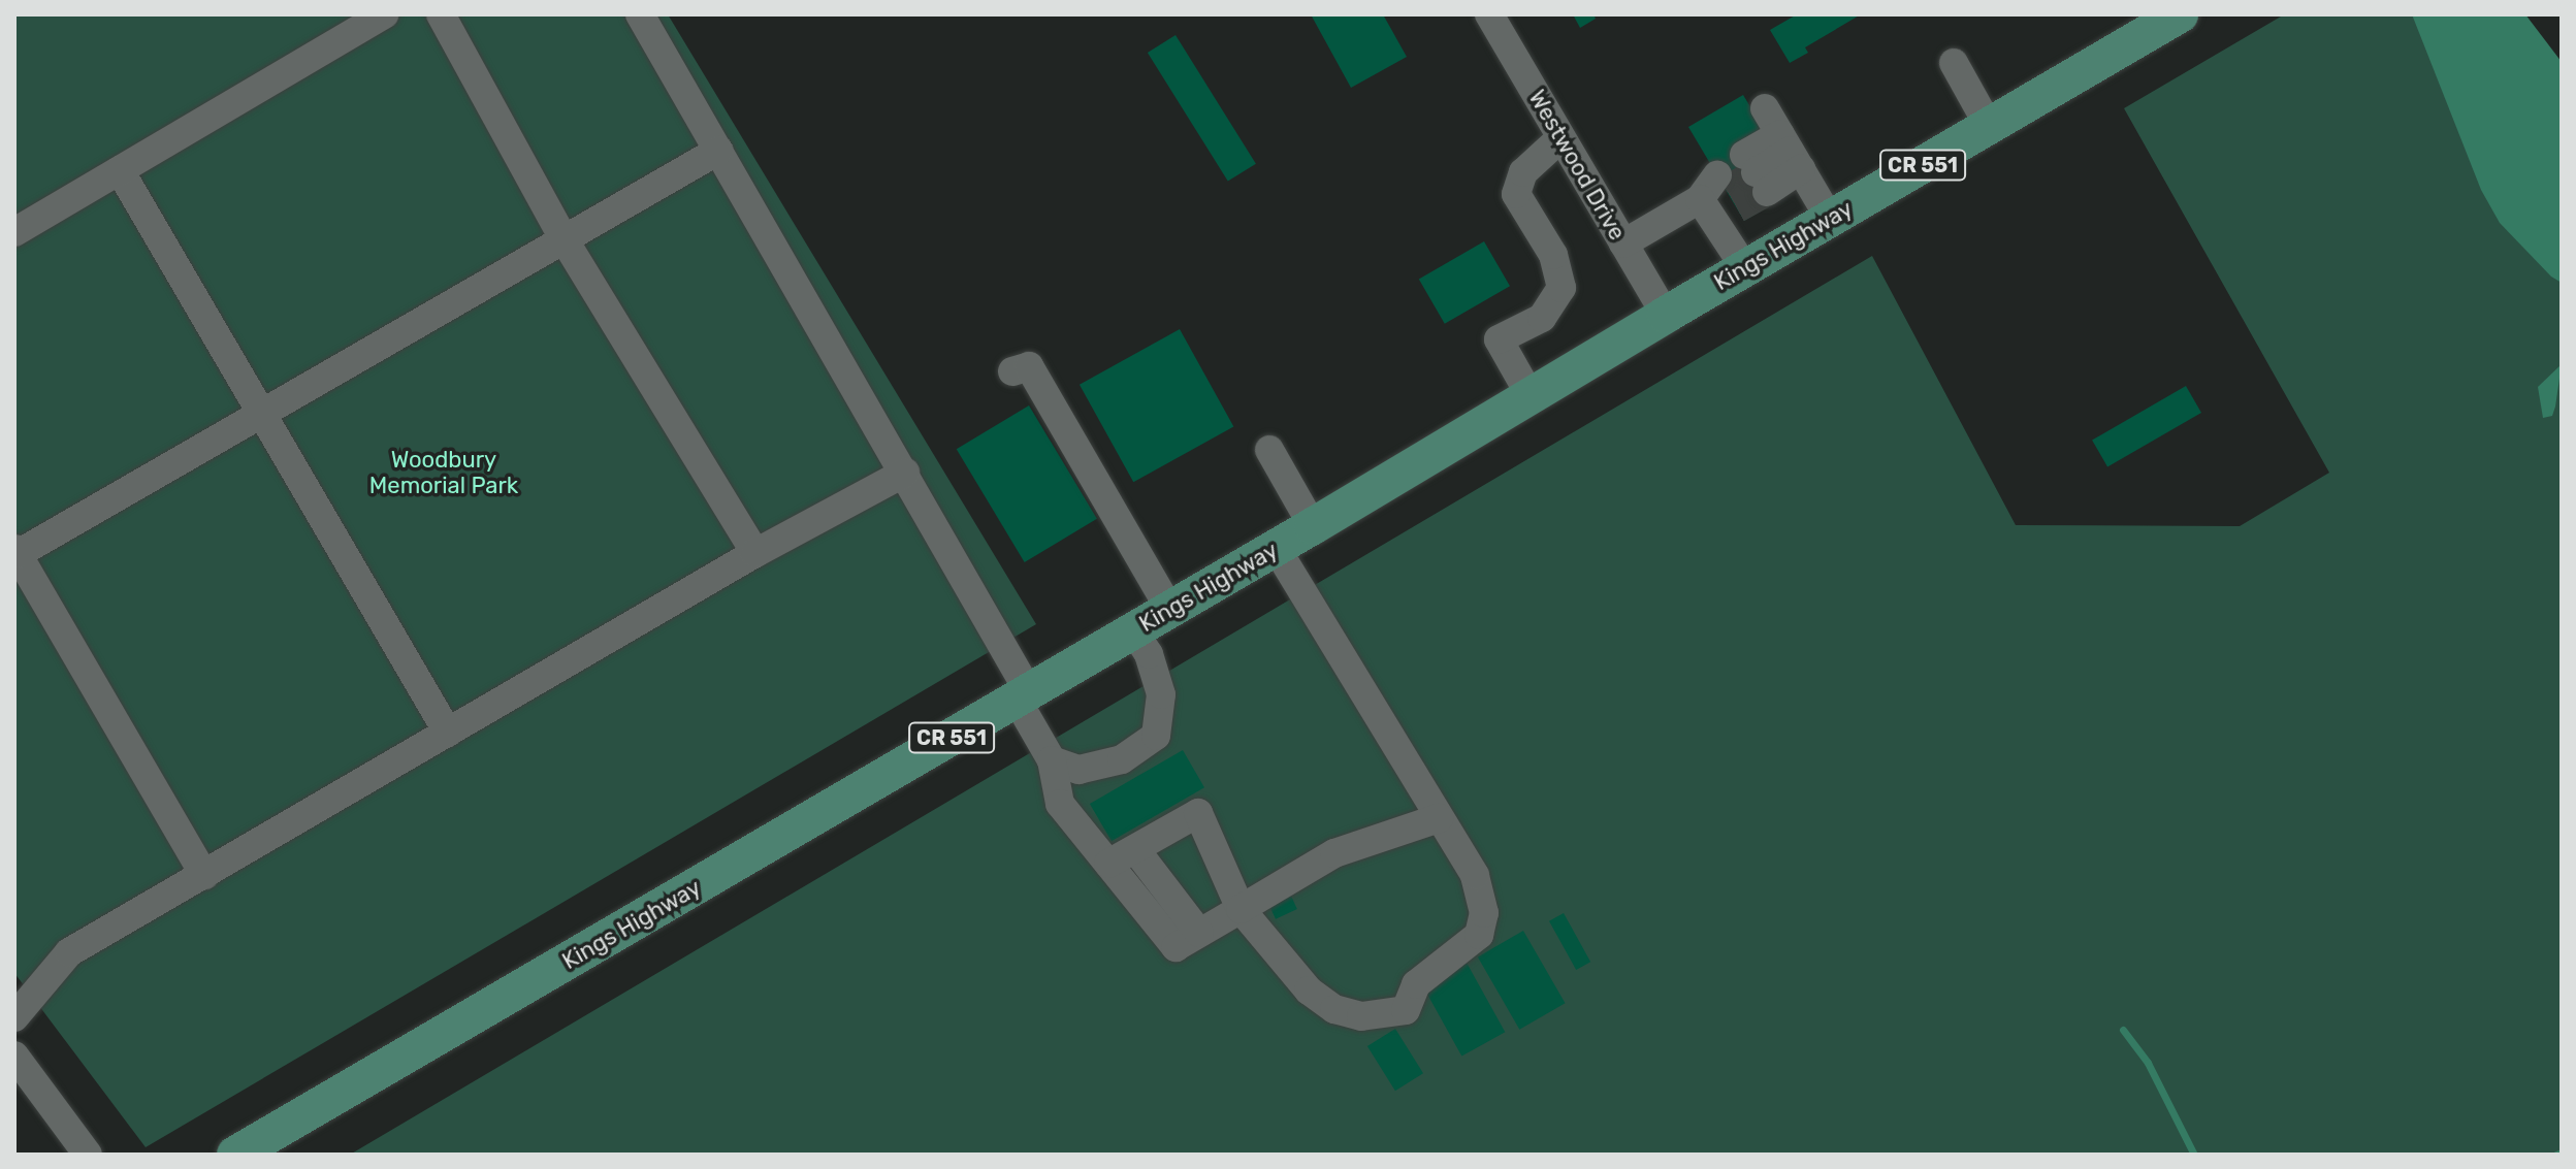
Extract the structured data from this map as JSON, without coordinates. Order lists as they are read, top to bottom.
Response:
{
  "streets": {
    "main road": ["CR 551", "Kings Highway"],
    "street": ["Westwood Drive"]
  },
  "crossings": [
    ["Westwood Drive", "Kings Highway"]
  ],
  "parks": ["Woodbury Memorial Park"]
}
